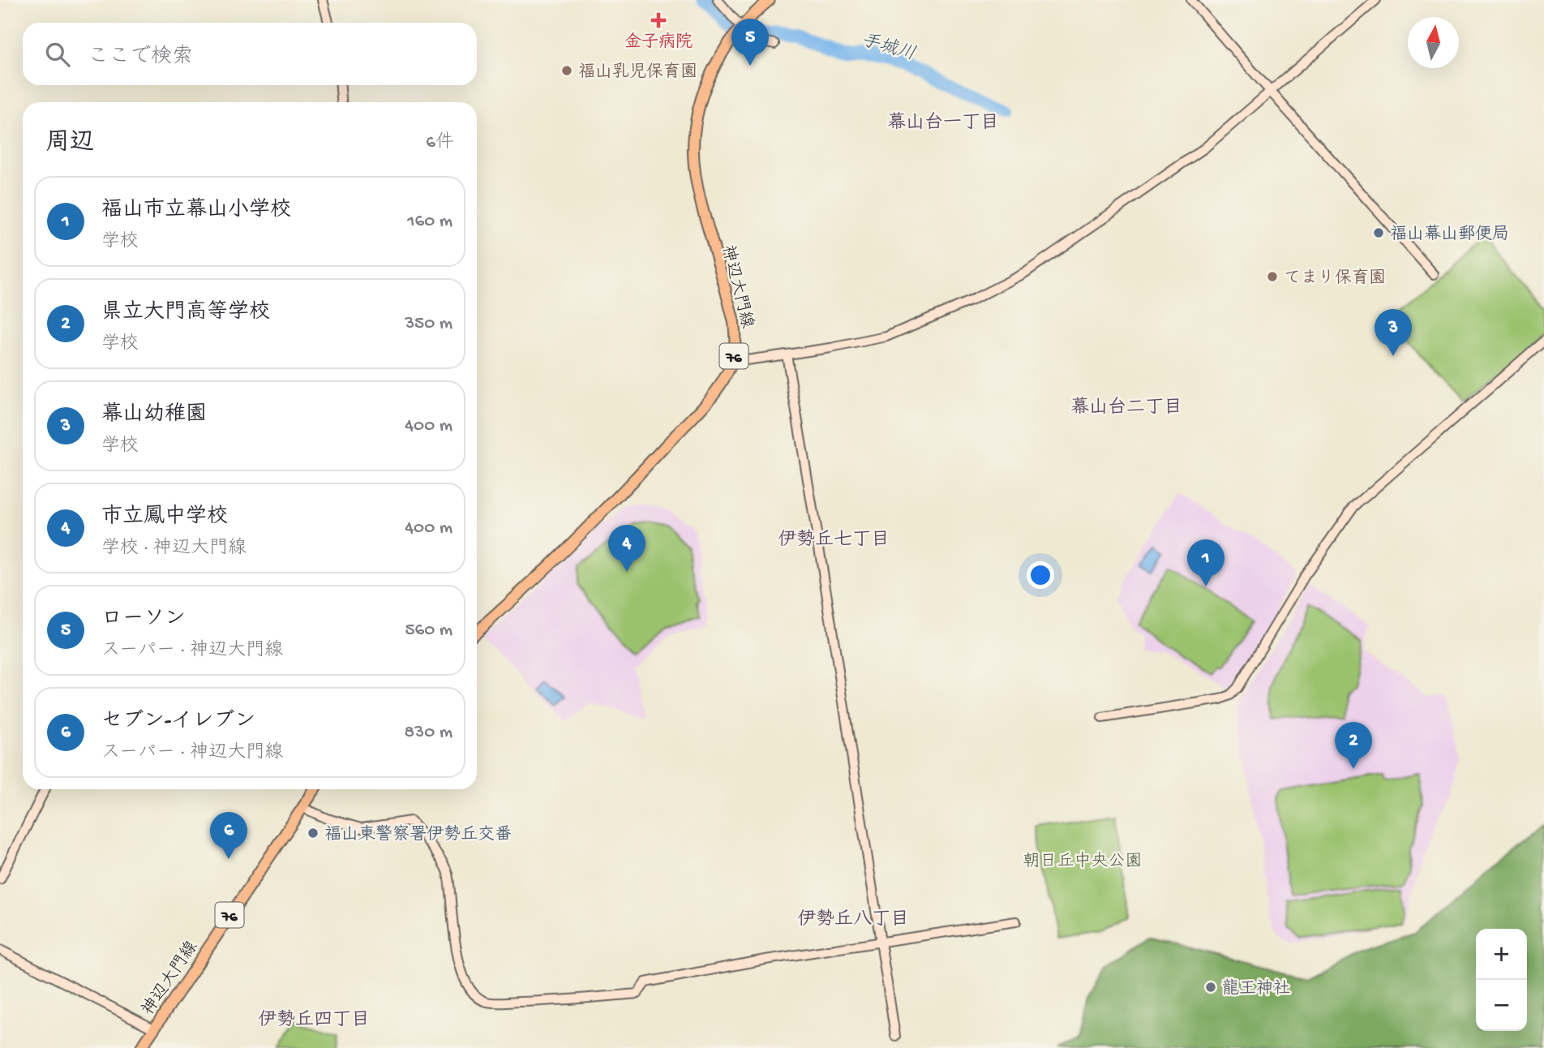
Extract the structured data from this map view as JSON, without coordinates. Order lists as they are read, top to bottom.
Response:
{
  "streets": {
    "main road": ["神辺大門線", "76"]
  },
  "districts": [
    "幕山台一丁目",
    "幕山台二丁目",
    "伊勢丘七丁目",
    "伊勢丘八丁目",
    "伊勢丘四丁目"
  ],
  "water": ["手城川"],
  "parks": ["朝日丘中央公園"],
  "places": {
    "health": ["金子病院"],
    "other": [
      "福山乳児保育園",
      "福山幕山郵便局",
      "てまり保育園",
      "福山東警察署伊勢丘交番",
      "龍王神社"
    ]
  },
  "north": "top",
  "page": {
    "pins": [
      "5",
      "3",
      "4",
      "1",
      "2",
      "6"
    ],
    "search": "ここで検索",
    "heading": ["周辺", "6件"],
    "list": [
      {
        "mark": "1",
        "name": "福山市立幕山小学校",
        "note": "学校",
        "value": "160 m"
      },
      {
        "mark": "2",
        "name": "県立大門高等学校",
        "note": "学校",
        "value": "350 m"
      },
      {
        "mark": "3",
        "name": "幕山幼稚園",
        "note": "学校",
        "value": "400 m"
      },
      {
        "mark": "4",
        "name": "市立鳳中学校",
        "note": "学校 · 神辺大門線",
        "value": "400 m"
      },
      {
        "mark": "5",
        "name": "ローソン",
        "note": "スーパー · 神辺大門線",
        "value": "560 m"
      },
      {
        "mark": "6",
        "name": "セブン-イレブン",
        "note": "スーパー · 神辺大門線",
        "value": "830 m"
      }
    ],
    "map_buttons": ["+", "−"]
  }
}
